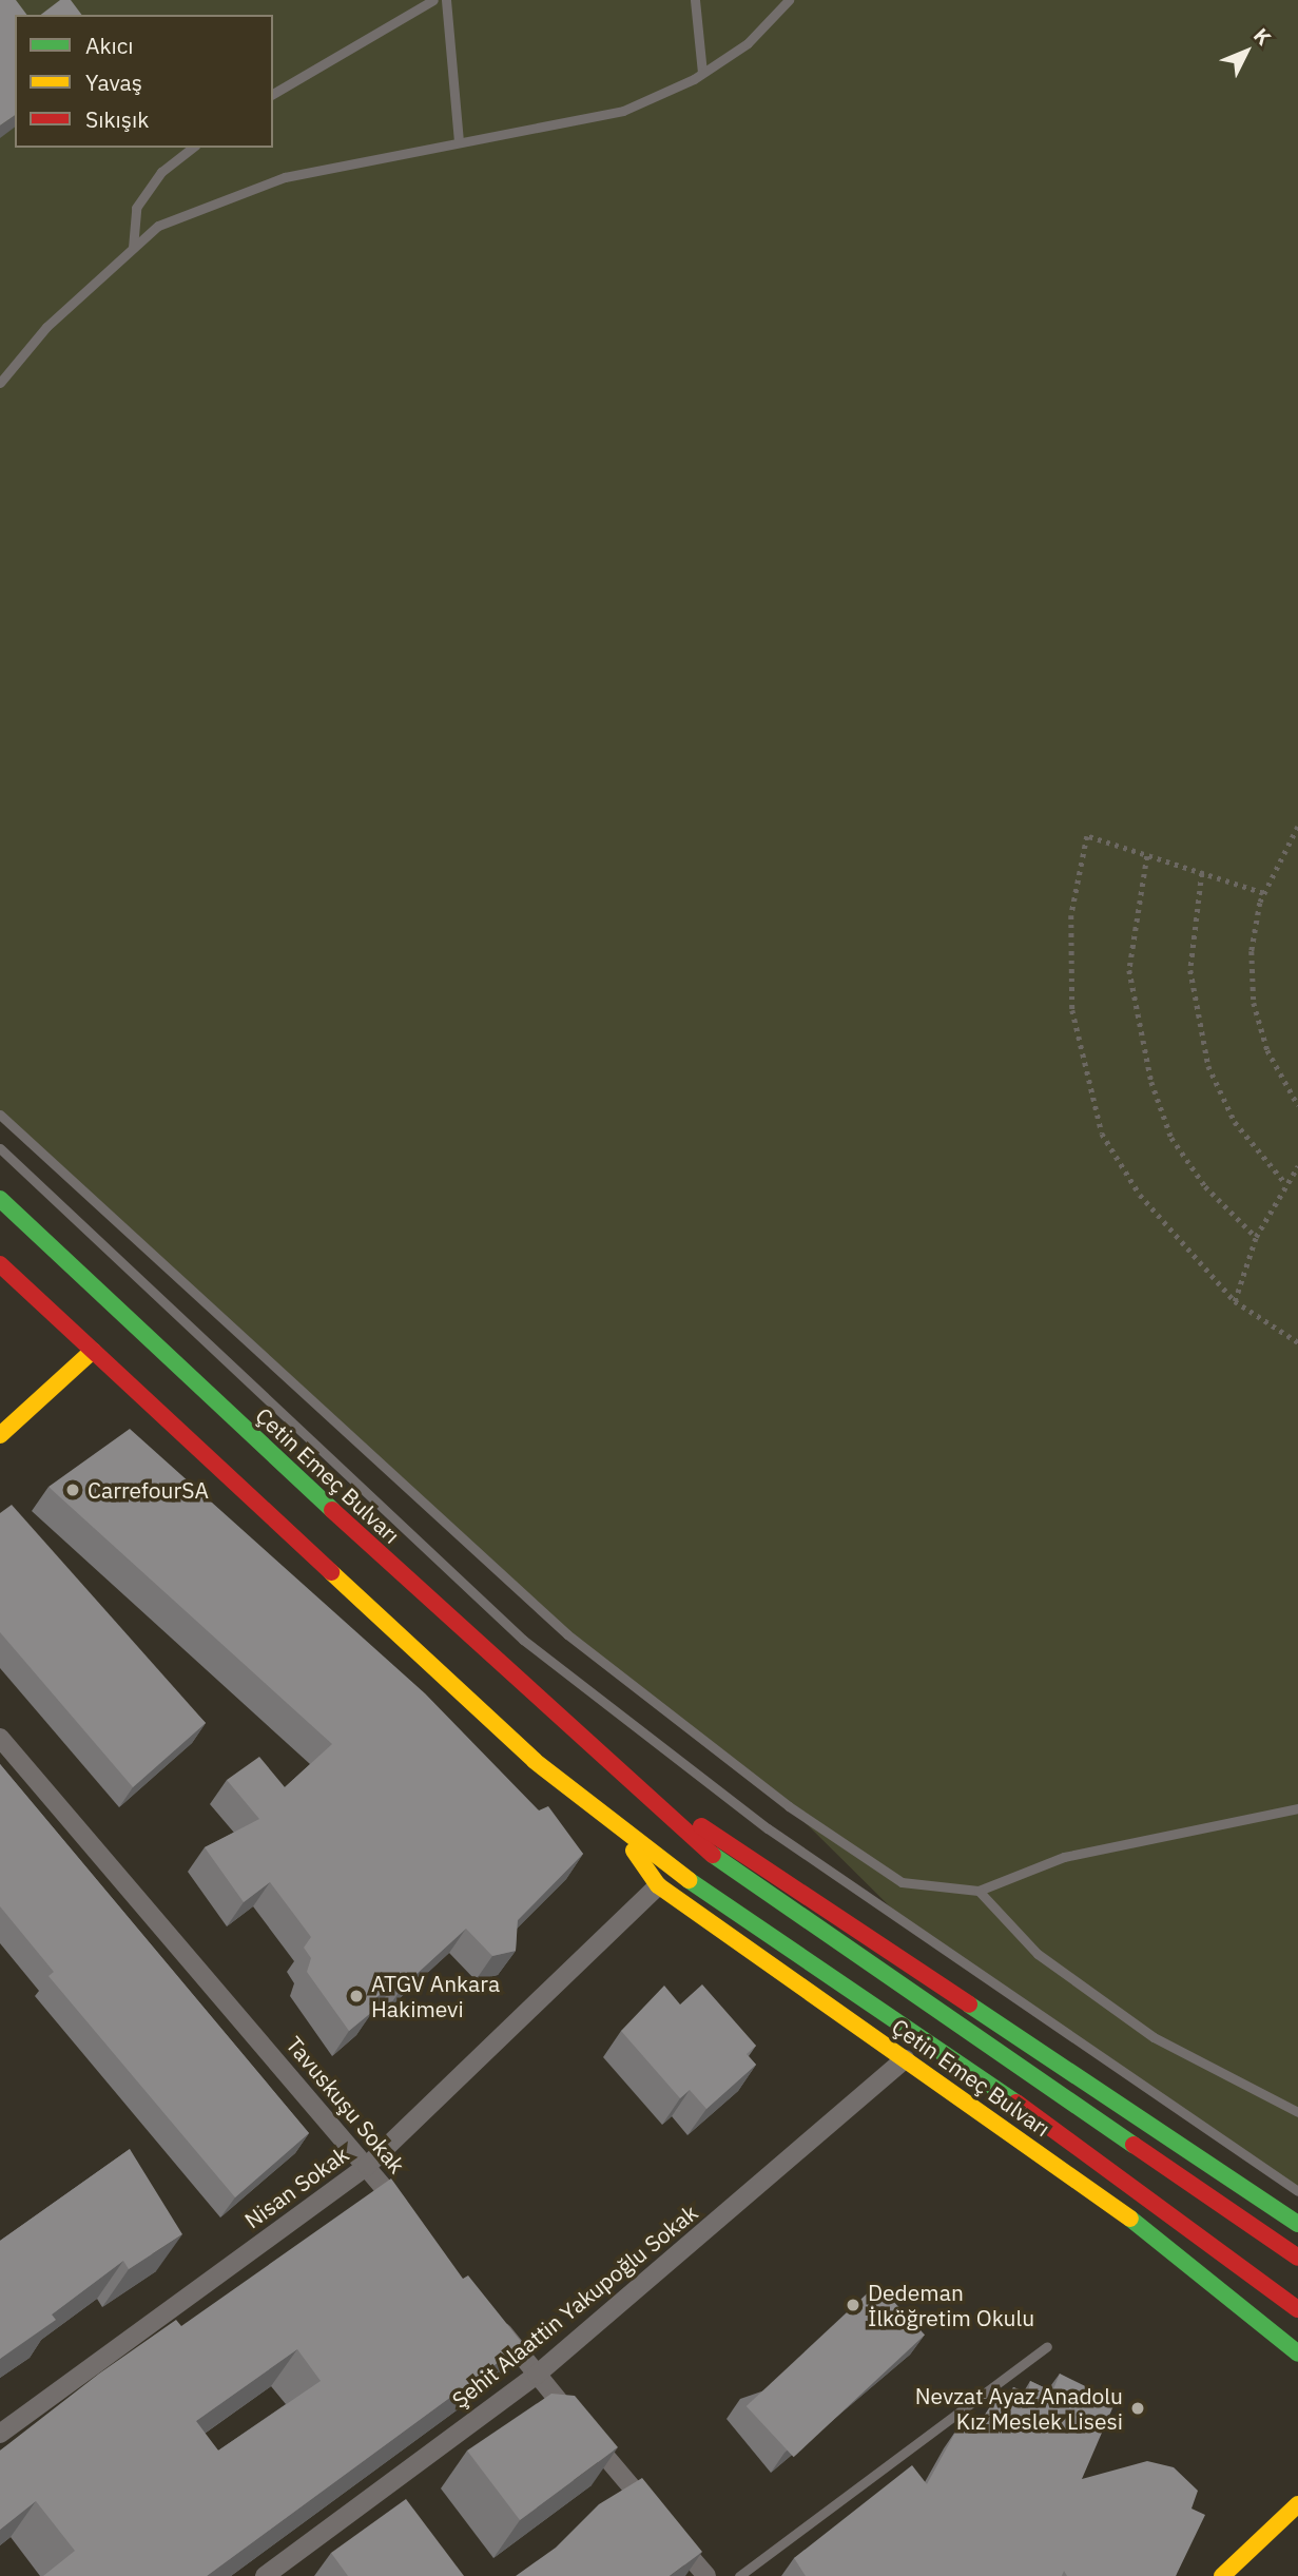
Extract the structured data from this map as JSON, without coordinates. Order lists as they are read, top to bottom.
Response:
{
  "streets": {
    "main road": ["Çetin Emeç Bulvarı"],
    "street": ["Tavuskuşu Sokak", "Nisan Sokak", "Şehit Alaattin Yakupoğlu Sokak"]
  },
  "crossings": [
    ["Çetin Emeç Bulvarı", "Nisan Sokak"],
    ["Çetin Emeç Bulvarı", "Şehit Alaattin Yakupoğlu Sokak"],
    ["Tavuskuşu Sokak", "Nisan Sokak"]
  ],
  "places": [
    "CarrefourSA",
    "ATGV Ankara Hakimevi",
    "Dedeman İlköğretim Okulu",
    "Nevzat Ayaz Anadolu Kız Meslek Lisesi"
  ],
  "legend": ["Akıcı", "Yavaş", "Sıkışık"],
  "north": "top right"
}
